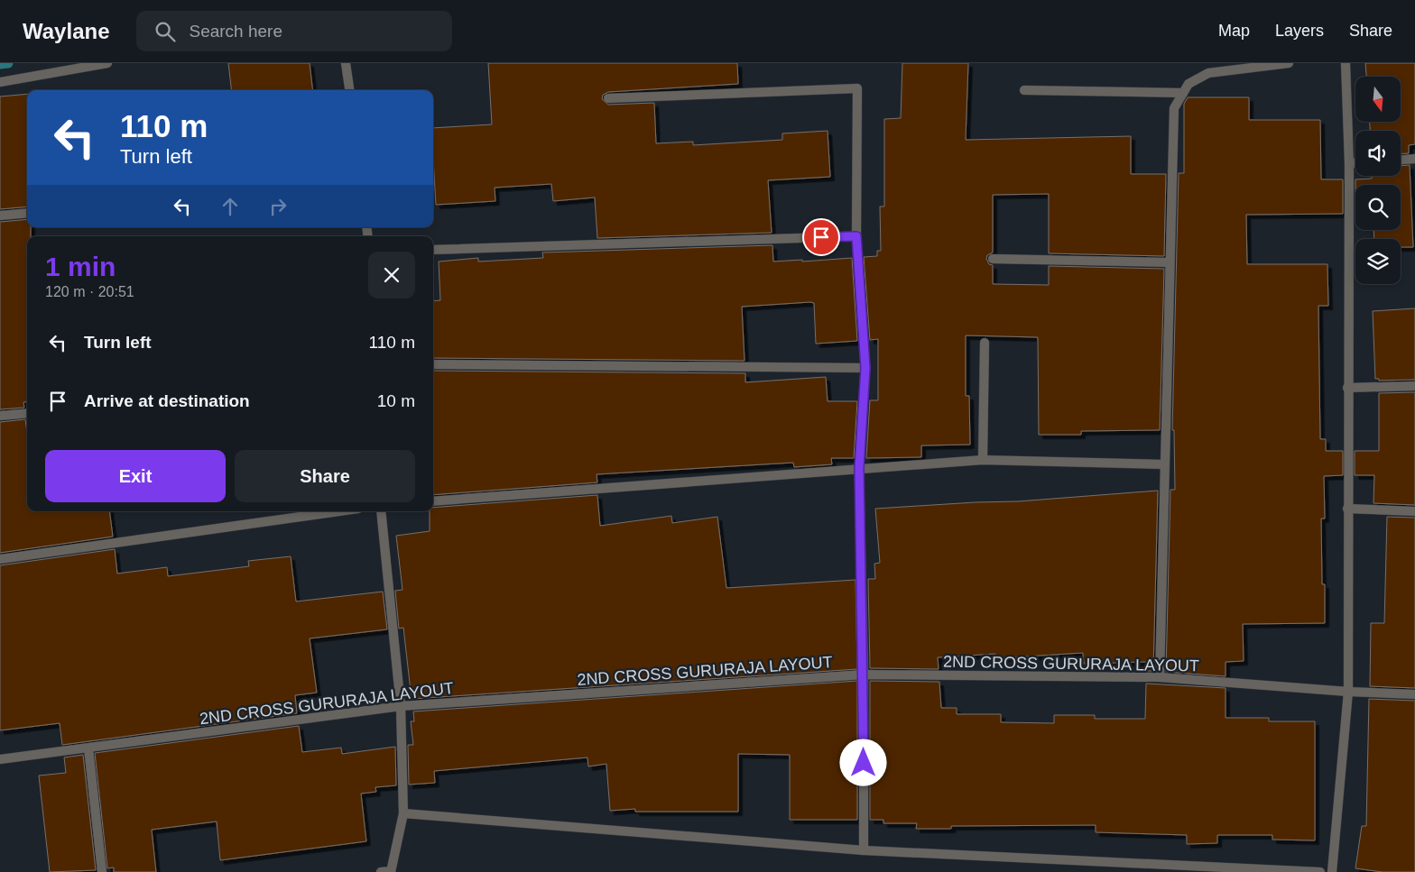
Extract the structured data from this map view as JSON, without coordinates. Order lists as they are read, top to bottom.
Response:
{
  "streets": {
    "street": ["2ND CROSS GURURAJA LAYOUT"]
  },
  "north": "bottom",
  "page": {
    "header": "Waylane",
    "search": "Search here",
    "nav": ["Map", "Layers", "Share"],
    "turn": ["110 m", "Turn left"],
    "heading": ["1 min", "120 m · 20:51"],
    "list": [
      {
        "name": "Turn left",
        "value": "110 m"
      },
      {
        "name": "Arrive at destination",
        "value": "10 m"
      }
    ],
    "buttons": ["Exit", "Share"]
  }
}
